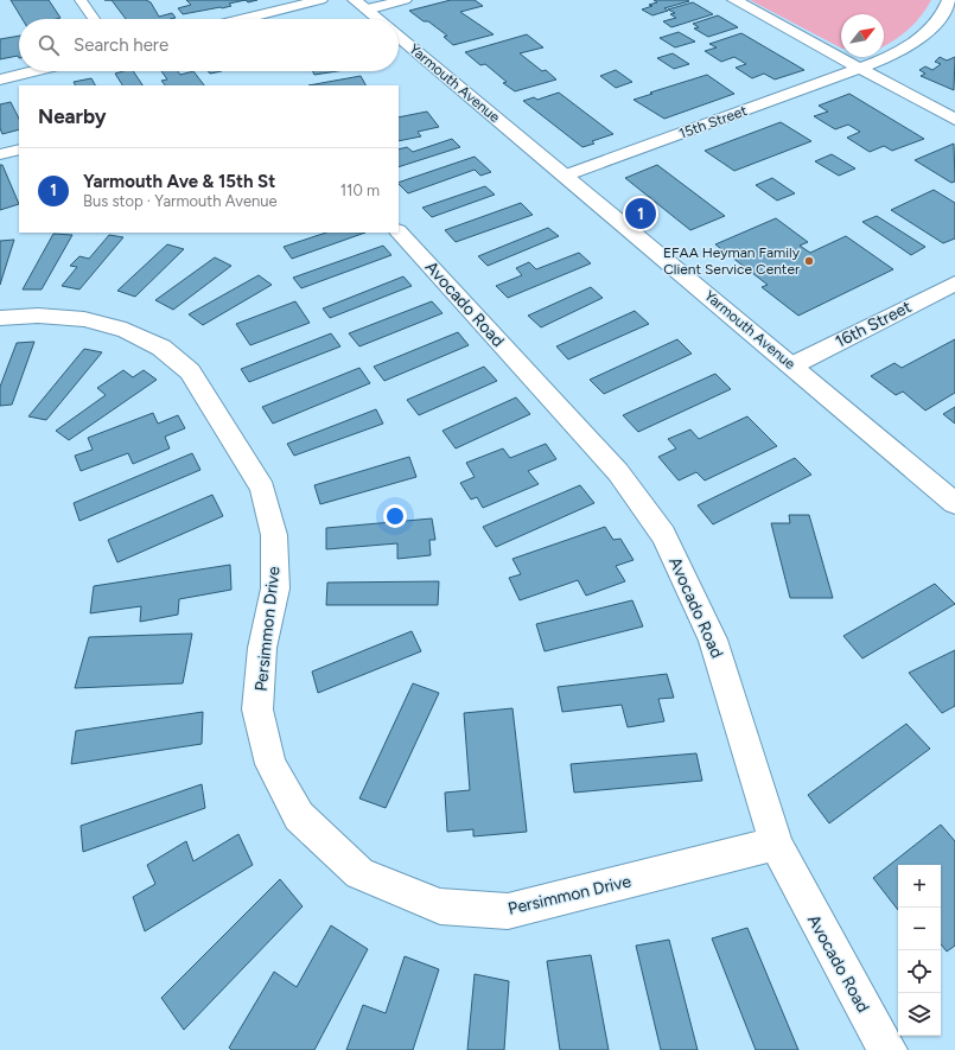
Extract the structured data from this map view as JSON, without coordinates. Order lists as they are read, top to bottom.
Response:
{
  "streets": {
    "street": [
      "Yarmouth Avenue",
      "15th Street",
      "Avocado Road",
      "16th Street",
      "Persimmon Drive"
    ]
  },
  "crossings": [
    ["Yarmouth Avenue", "15th Street"],
    ["Yarmouth Avenue", "16th Street"],
    ["Avocado Road", "Persimmon Drive"]
  ],
  "places": ["EFAA Heyman Family Client Service Center"],
  "north": "top right",
  "page": {
    "search": "Search here",
    "heading": "Nearby",
    "list": [
      {
        "mark": "1",
        "name": "Yarmouth Ave & 15th St",
        "note": "Bus stop · Yarmouth Avenue",
        "value": "110 m"
      }
    ],
    "pins": "1",
    "map_buttons": ["+", "−"]
  }
}
